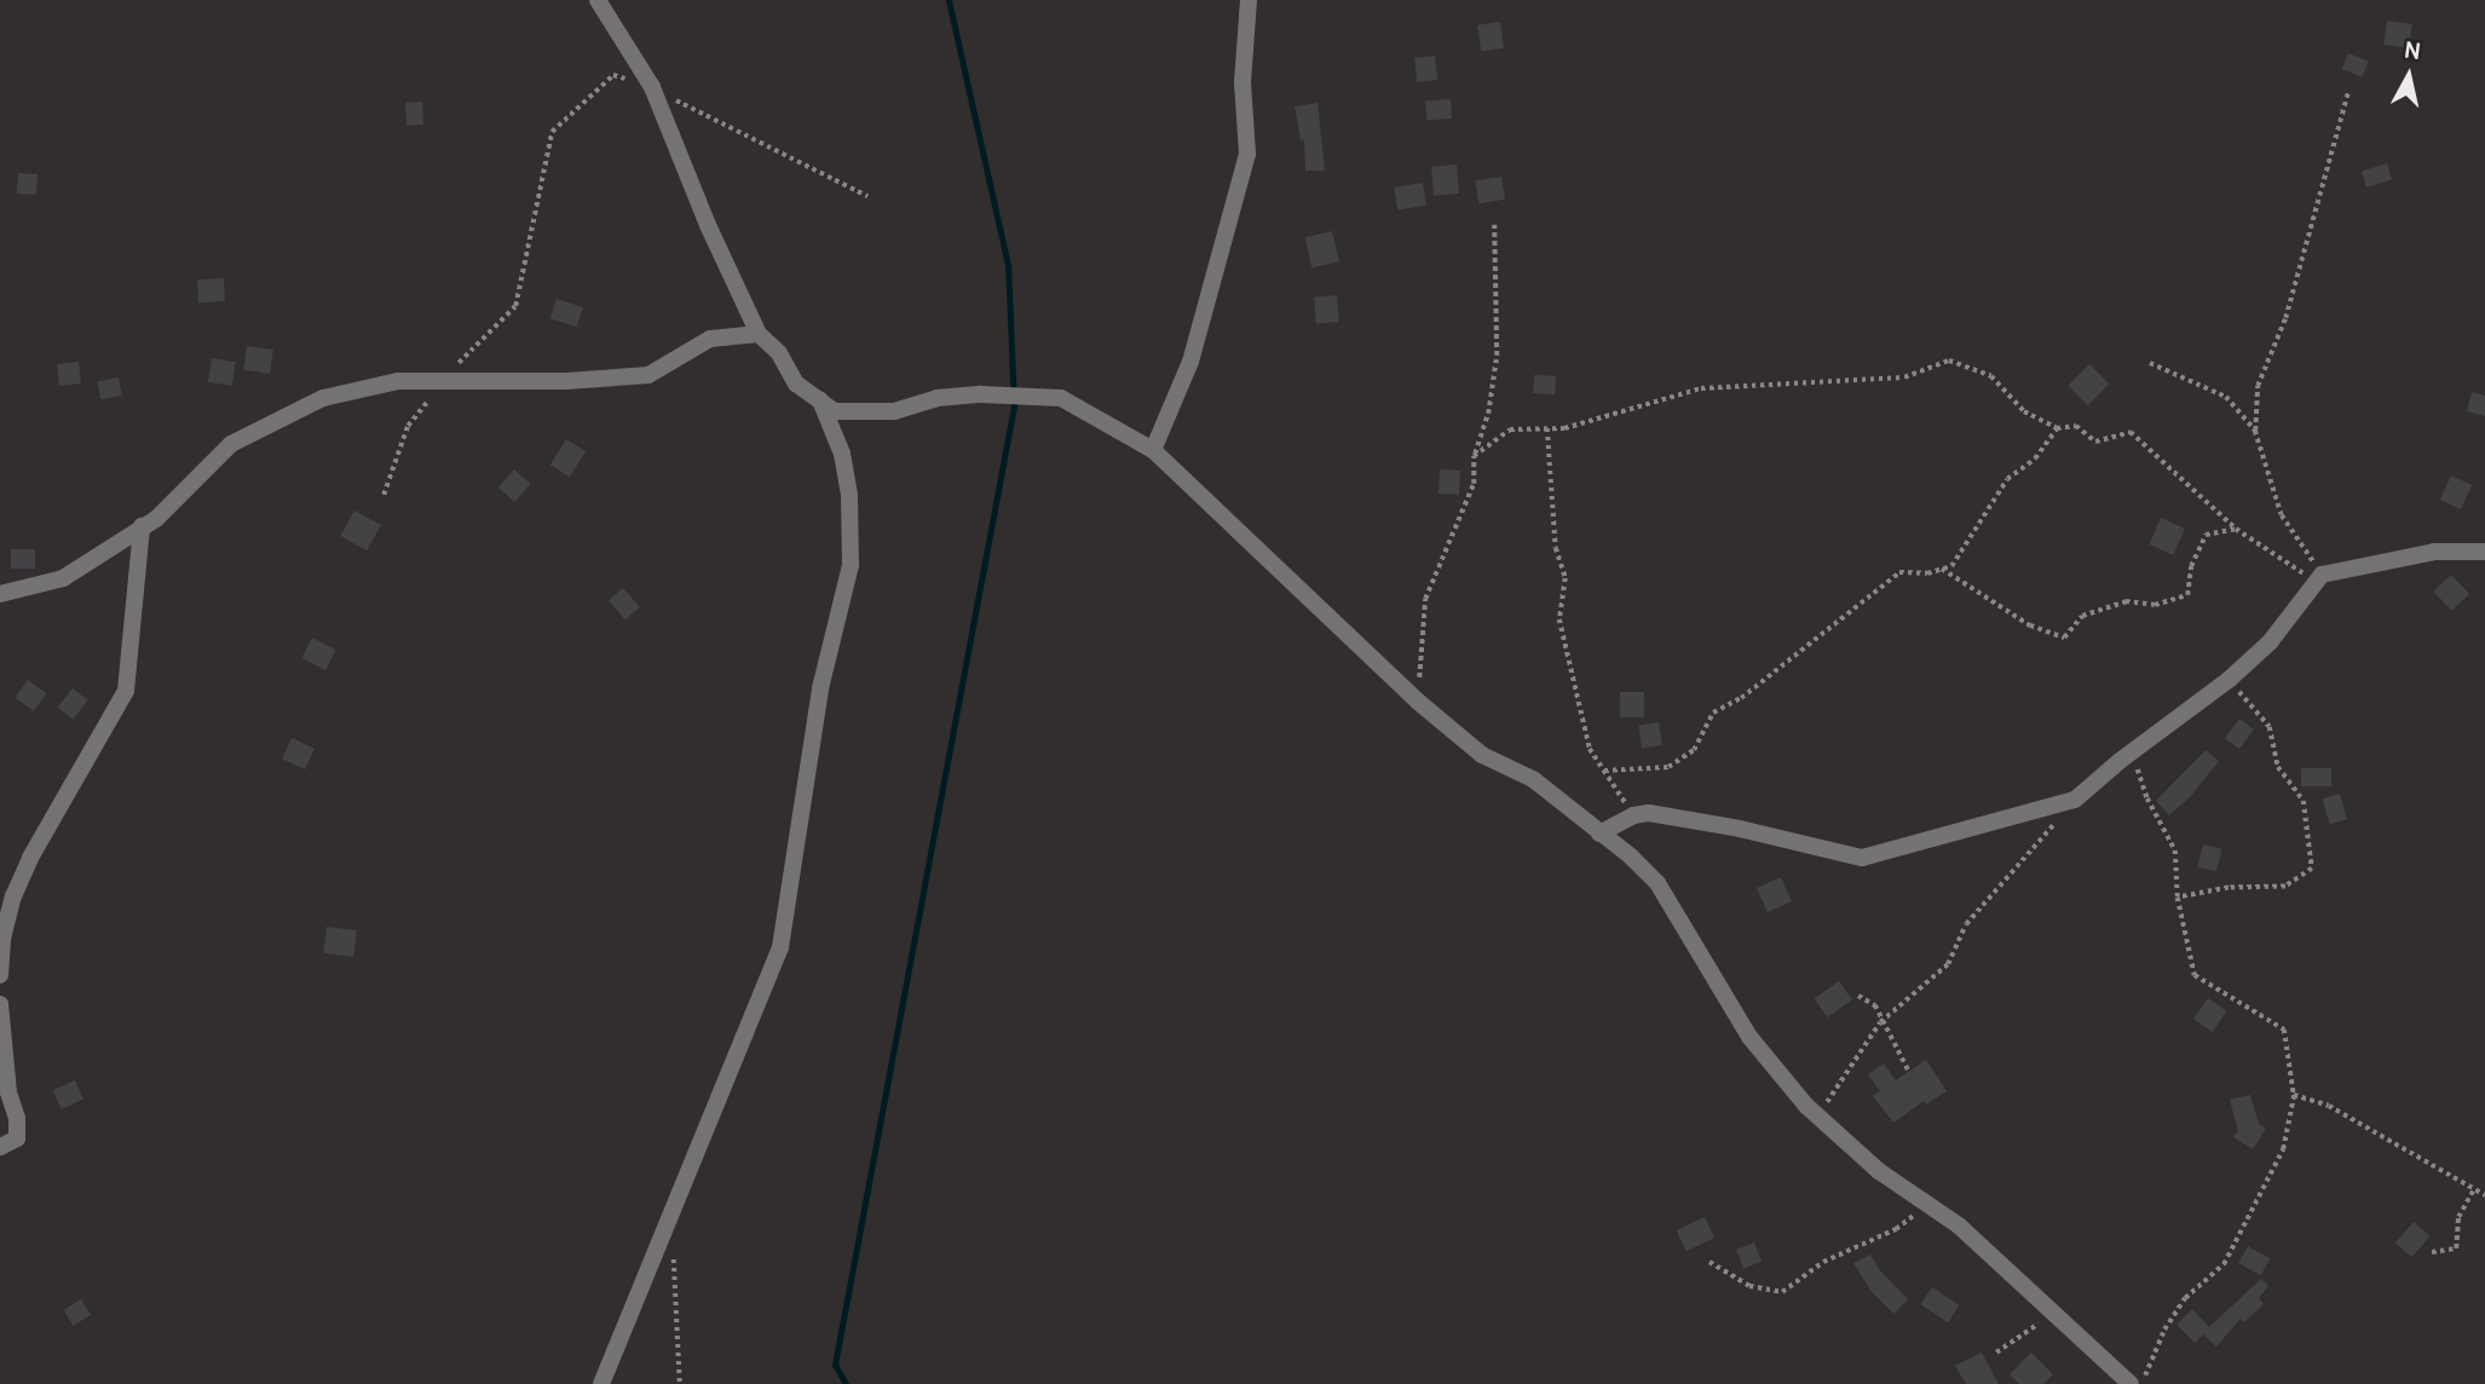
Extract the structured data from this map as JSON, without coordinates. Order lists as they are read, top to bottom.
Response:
{
  "north": "top"
}
